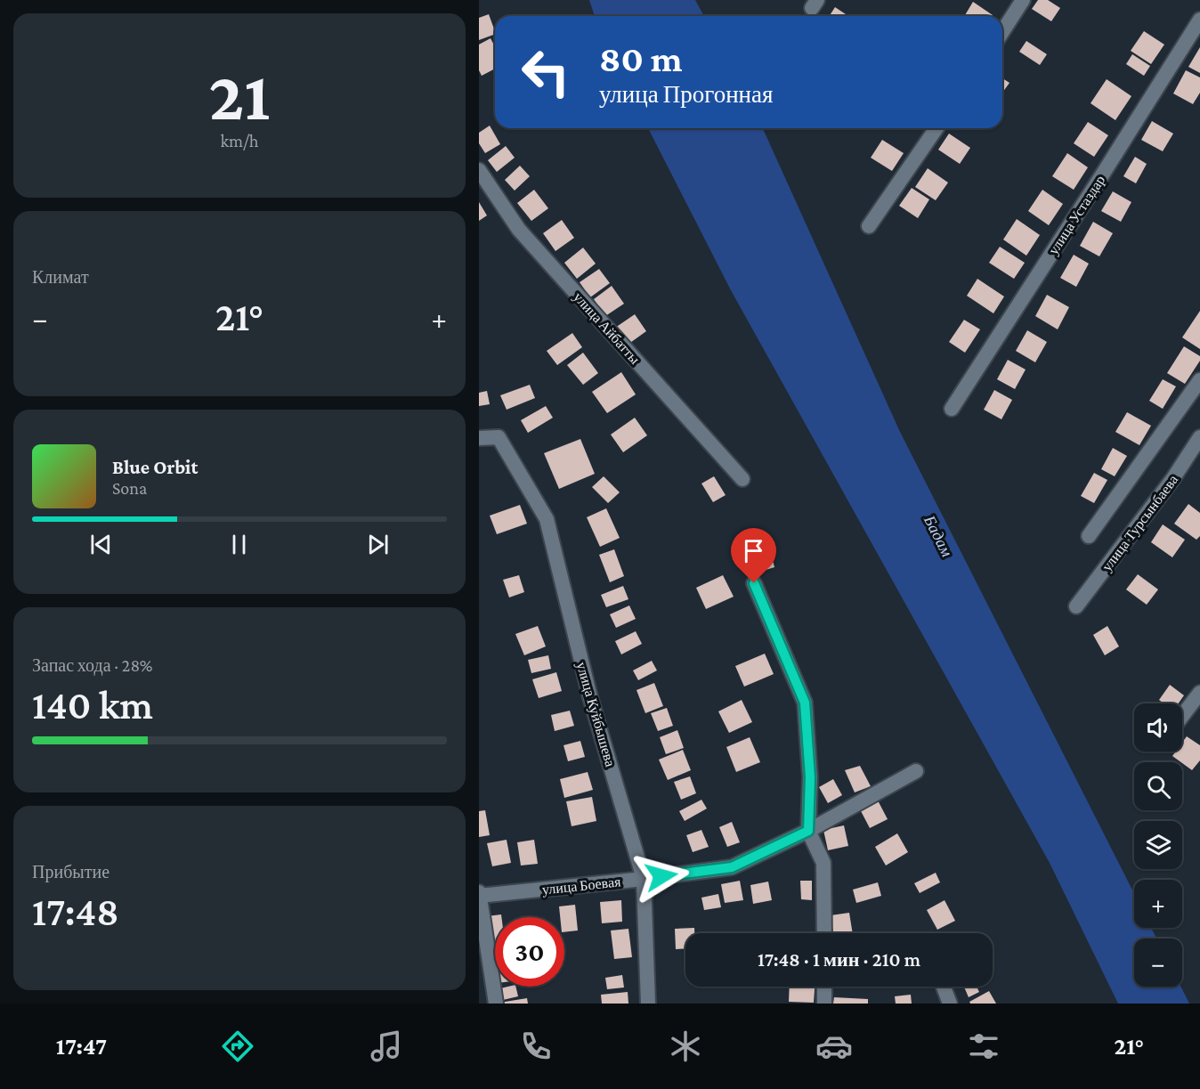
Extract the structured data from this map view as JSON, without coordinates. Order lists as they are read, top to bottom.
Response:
{
  "streets": {
    "street": [
      "улица Устаздар",
      "улица Айбатты",
      "улица Турсынбаева",
      "улица Куйбышева",
      "улица Боевая"
    ]
  },
  "crossings": [
    ["улица Куйбышева", "улица Боевая"]
  ],
  "water": ["Бадам"],
  "page": {
    "tile": [
      ["21", "km/h"],
      "Климат",
      ["Запас хода · 28%", "140 km"],
      ["Прибытие", "17:48"]
    ],
    "turn": ["80 m", "улица Прогонная"],
    "heat": ["−", "21°", "+"],
    "song": ["Blue Orbit", "Sona"],
    "map_buttons": ["+", "−"],
    "limit": "30",
    "trip": "17:48 · 1 мин · 210 m",
    "tabs": ["17:47", "21°"]
  }
}
